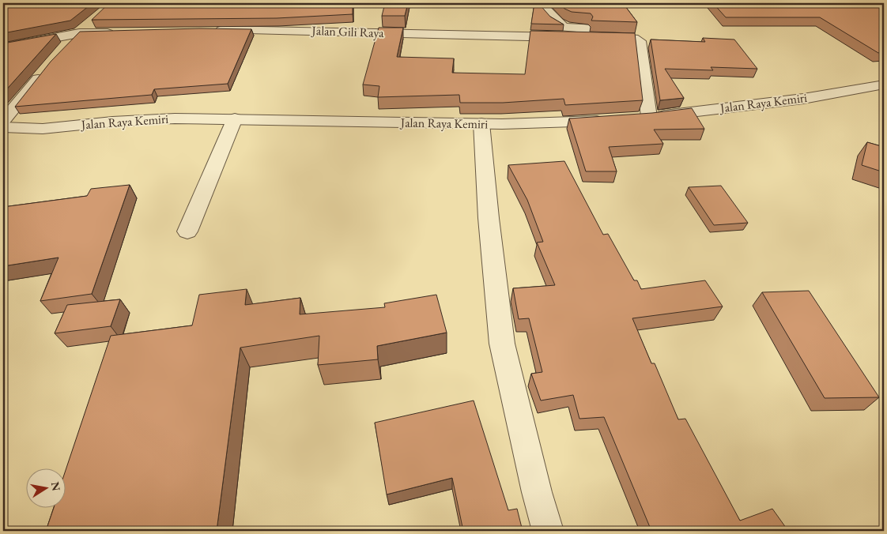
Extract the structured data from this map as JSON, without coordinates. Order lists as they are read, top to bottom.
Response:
{
  "streets": {
    "street": ["Jalan Gili Raya", "Jalan Raya Kemiri"]
  },
  "crossings": [
    ["Jalan Gili Raya", "Jalan Raya Kemiri"]
  ],
  "north": "right"
}
